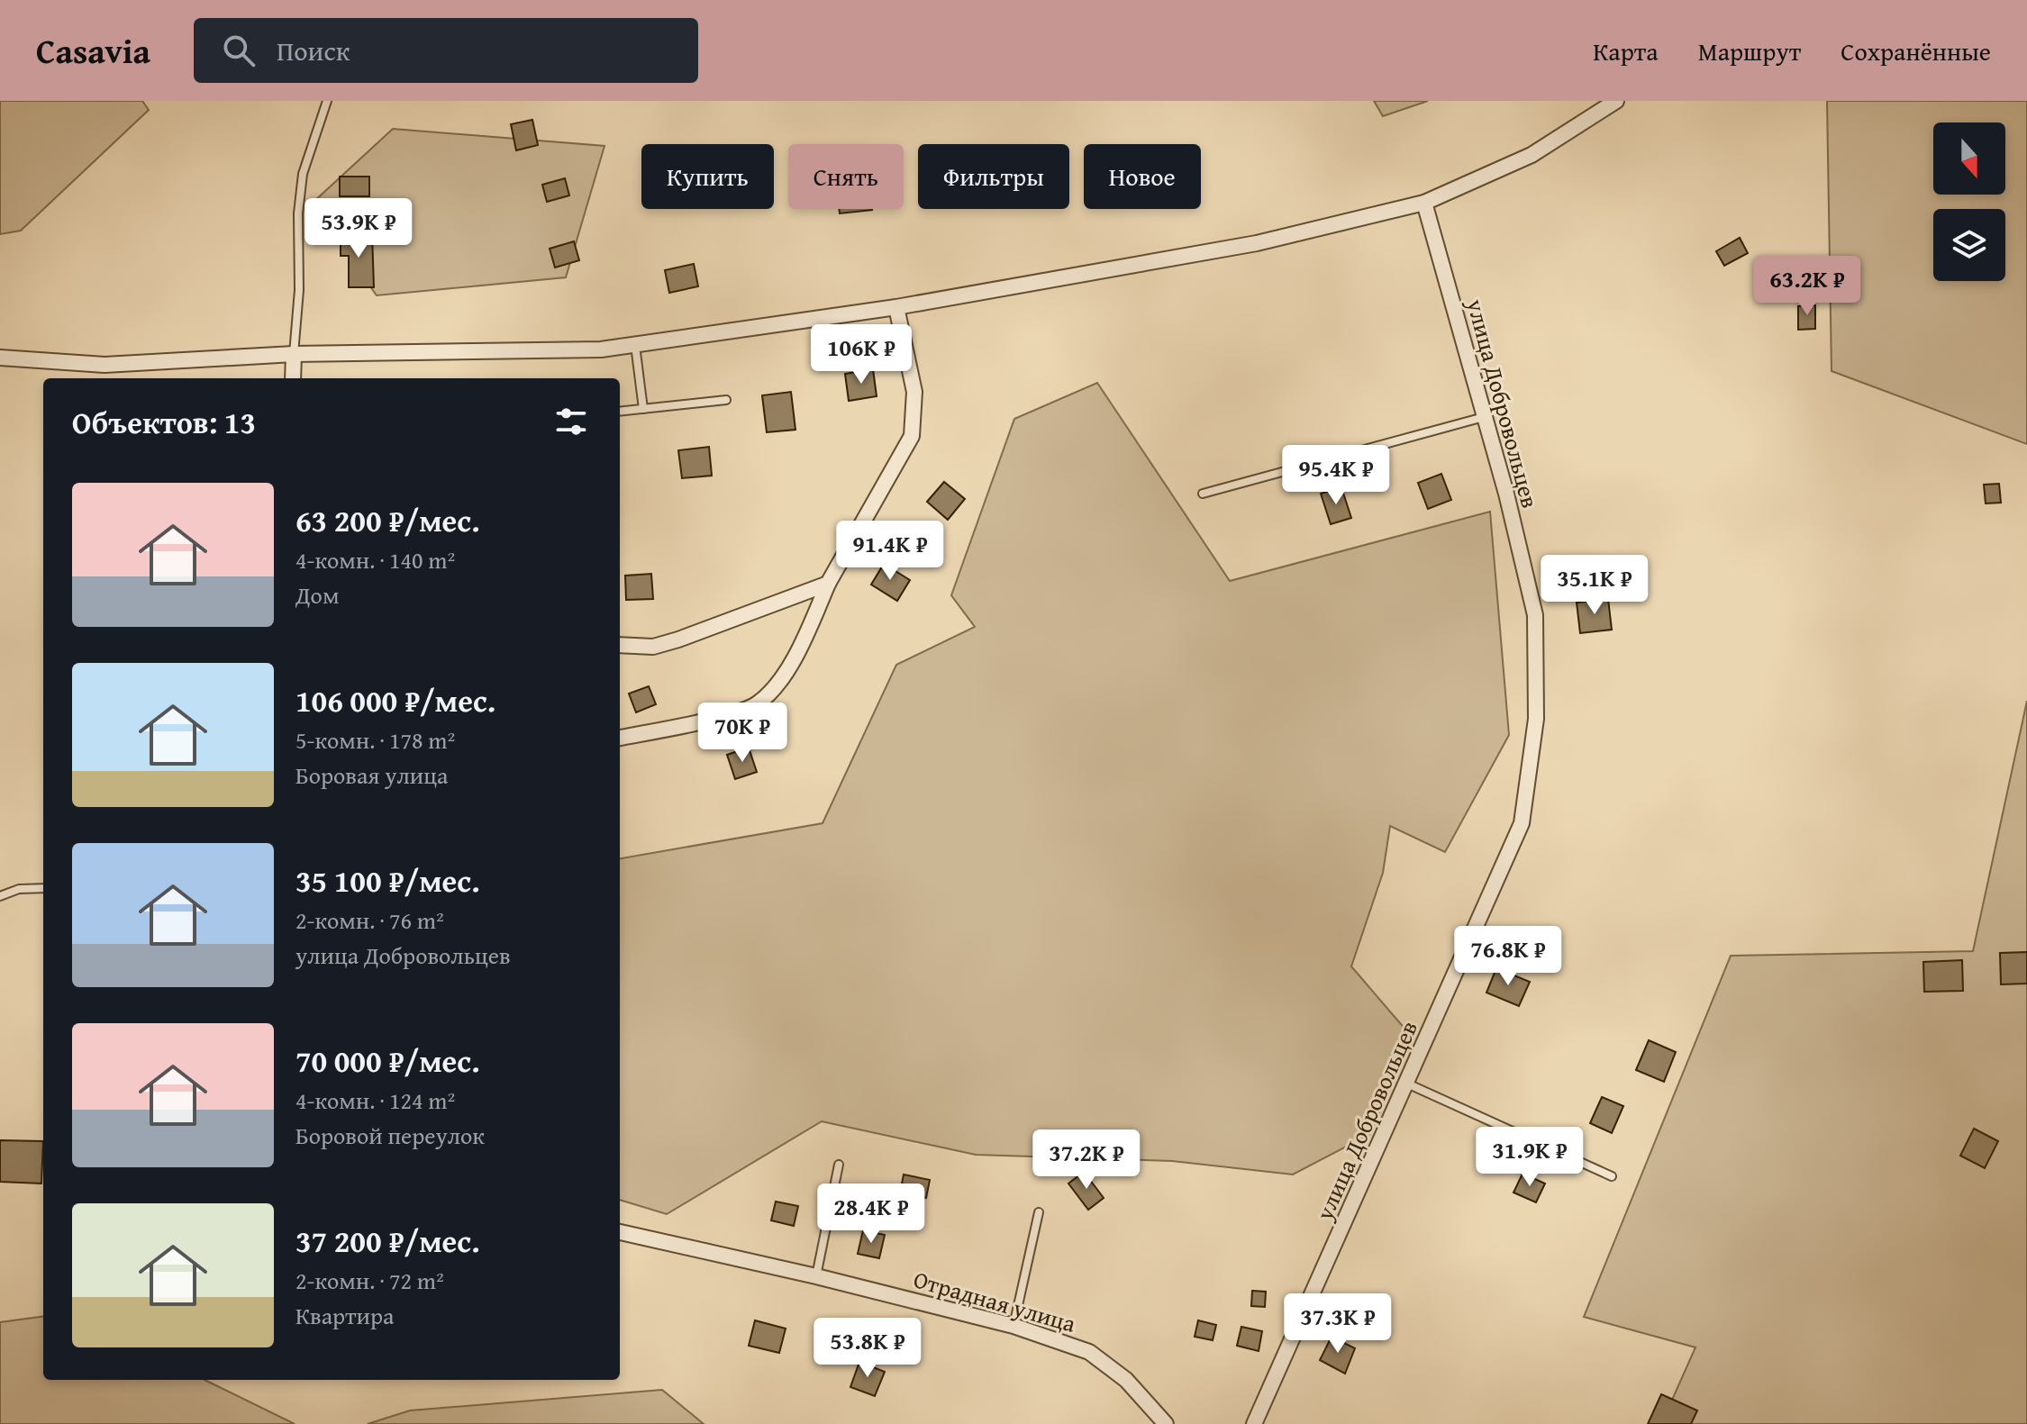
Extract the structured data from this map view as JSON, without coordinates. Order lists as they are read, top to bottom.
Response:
{
  "streets": {
    "street": ["улица Добровольцев", "Отрадная улица"]
  },
  "north": "bottom",
  "page": {
    "header": "Casavia",
    "search": "Поиск",
    "nav": ["Карта", "Маршрут", "Сохранённые"],
    "chip": [
      "Купить",
      "Снять",
      "Фильтры",
      "Новое"
    ],
    "price": [
      "53.9K ₽",
      "63.2K ₽",
      "106K ₽",
      "95.4K ₽",
      "91.4K ₽",
      "35.1K ₽",
      "70K ₽",
      "76.8K ₽",
      "31.9K ₽",
      "37.2K ₽",
      "28.4K ₽",
      "37.3K ₽",
      "53.8K ₽"
    ],
    "heading": "Объектов: 13",
    "list": [
      {
        "name": "63 200 ₽/мес.",
        "note": "4-комн. · 140 m² · Дом"
      },
      {
        "name": "106 000 ₽/мес.",
        "note": "5-комн. · 178 m² · Боровая улица"
      },
      {
        "name": "35 100 ₽/мес.",
        "note": "2-комн. · 76 m² · улица Добровольцев"
      },
      {
        "name": "70 000 ₽/мес.",
        "note": "4-комн. · 124 m² · Боровой переулок"
      },
      {
        "name": "37 200 ₽/мес.",
        "note": "2-комн. · 72 m² · Квартира"
      }
    ]
  }
}
